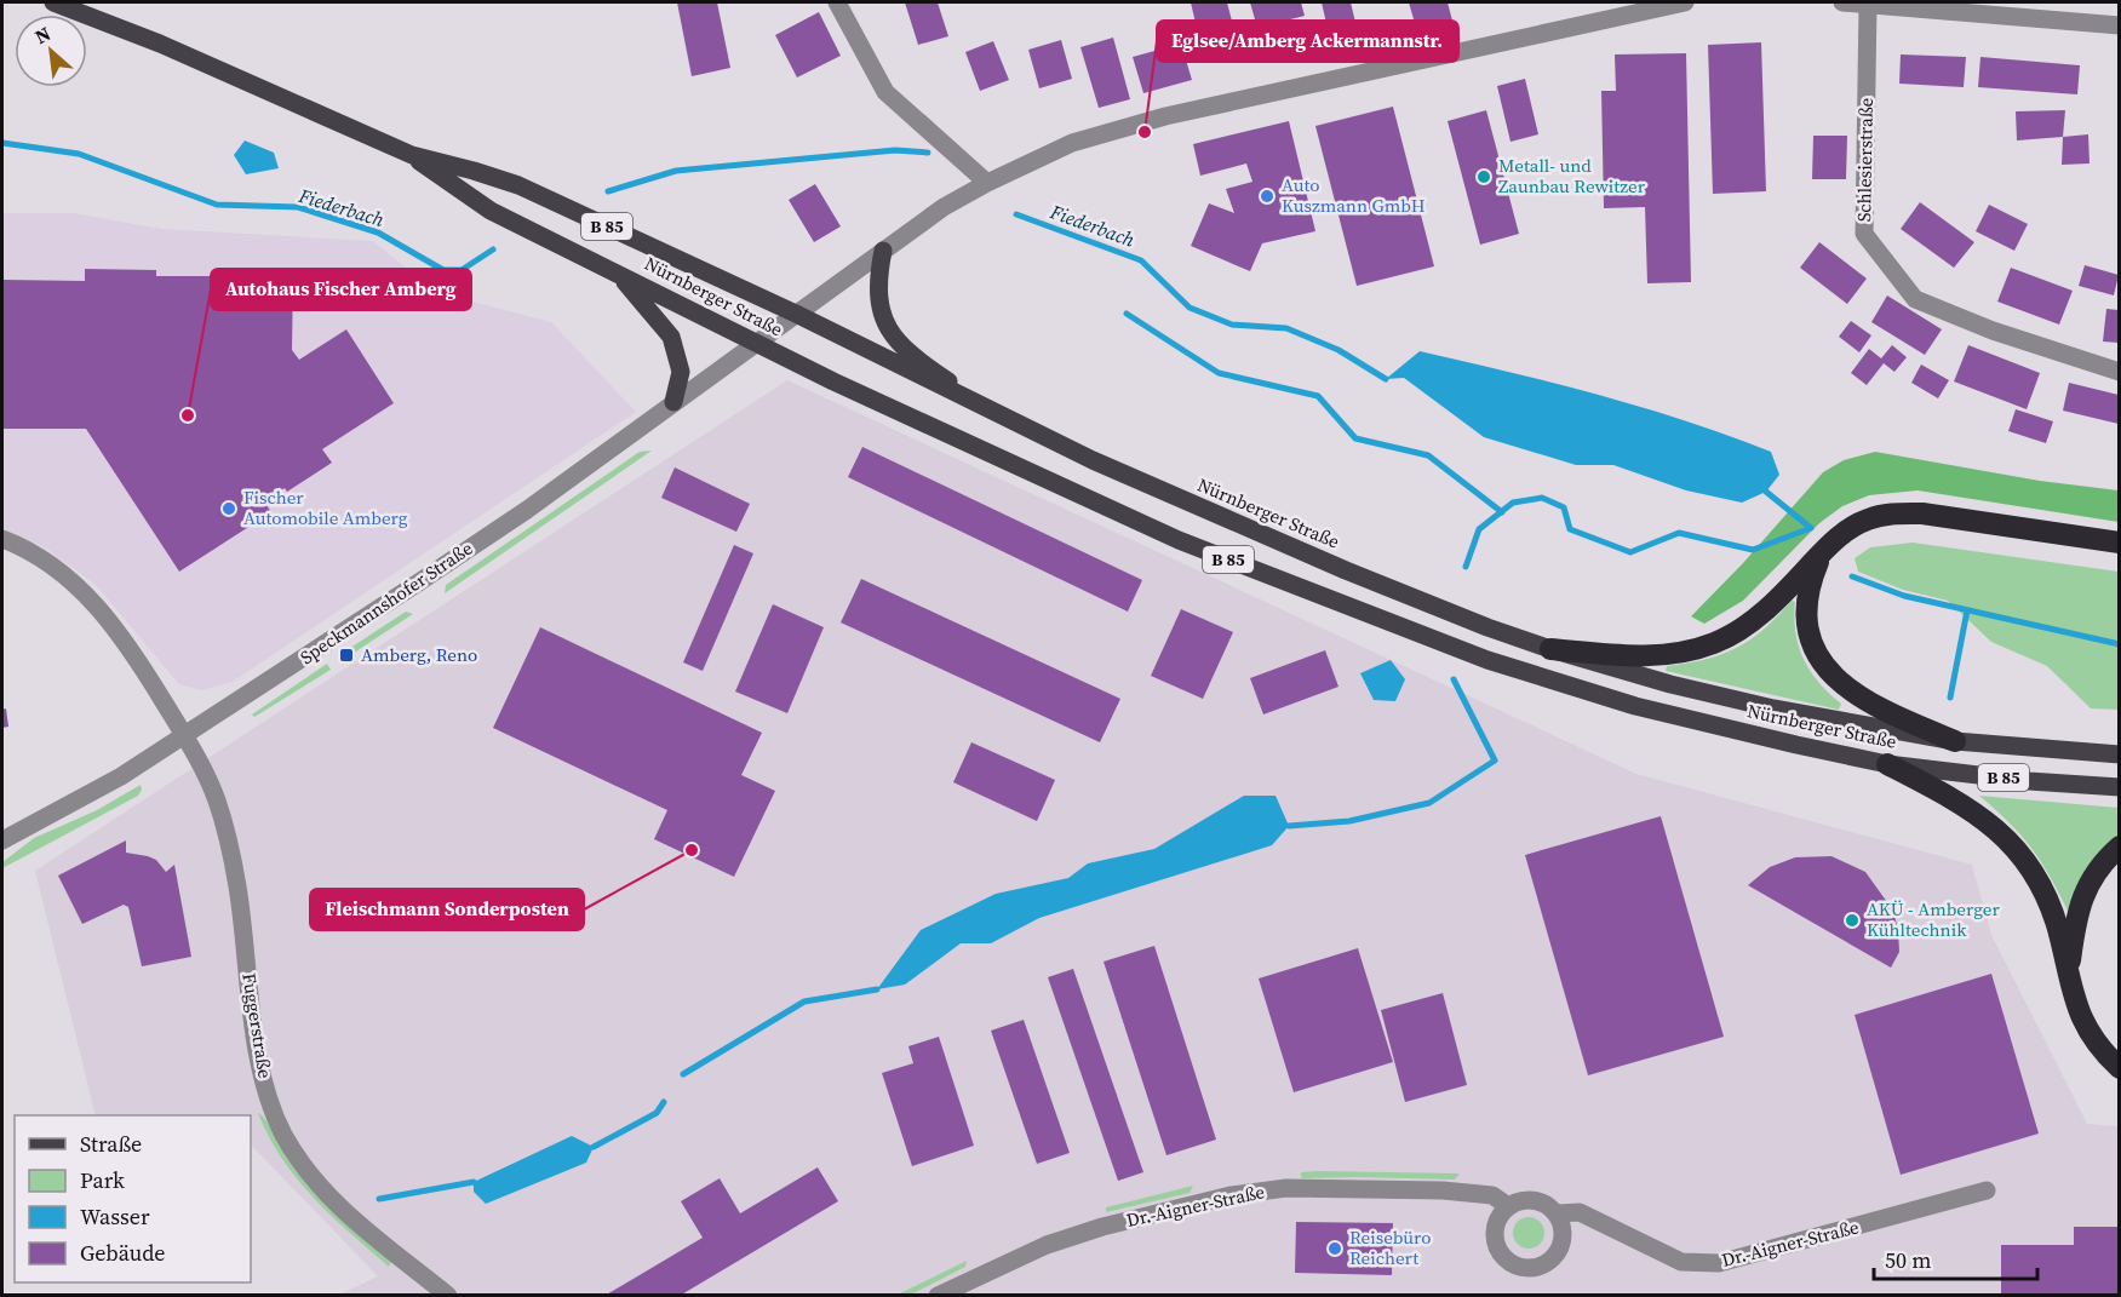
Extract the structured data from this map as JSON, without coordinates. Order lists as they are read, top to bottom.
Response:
{
  "streets": {
    "main road": ["B 85", "Nürnberger Straße"],
    "street": [
      "Schlesierstraße",
      "Speckmannshofer Straße",
      "Fuggerstraße",
      "Dr.-Aigner-Straße"
    ]
  },
  "crossings": [
    ["B 85", "Nürnberger Straße"],
    ["Nürnberger Straße", "Speckmannshofer Straße"],
    ["Speckmannshofer Straße", "Fuggerstraße"]
  ],
  "water": ["Fiederbach"],
  "places": {
    "other": [
      "Eglsee/Amberg Ackermannstr.",
      "Metall- und Zaunbau Rewitzer",
      "Auto Kuszmann GmbH",
      "Autohaus Fischer Amberg",
      "Fischer Automobile Amberg",
      "Fleischmann Sonderposten",
      "AKÜ - Amberger Kühltechnik",
      "Reisebüro Reichert"
    ],
    "transit": ["Amberg, Reno"]
  },
  "legend": [
    "Straße",
    "Park",
    "Wasser",
    "Gebäude"
  ],
  "scale_bar": "50 m",
  "north": "top left"
}
